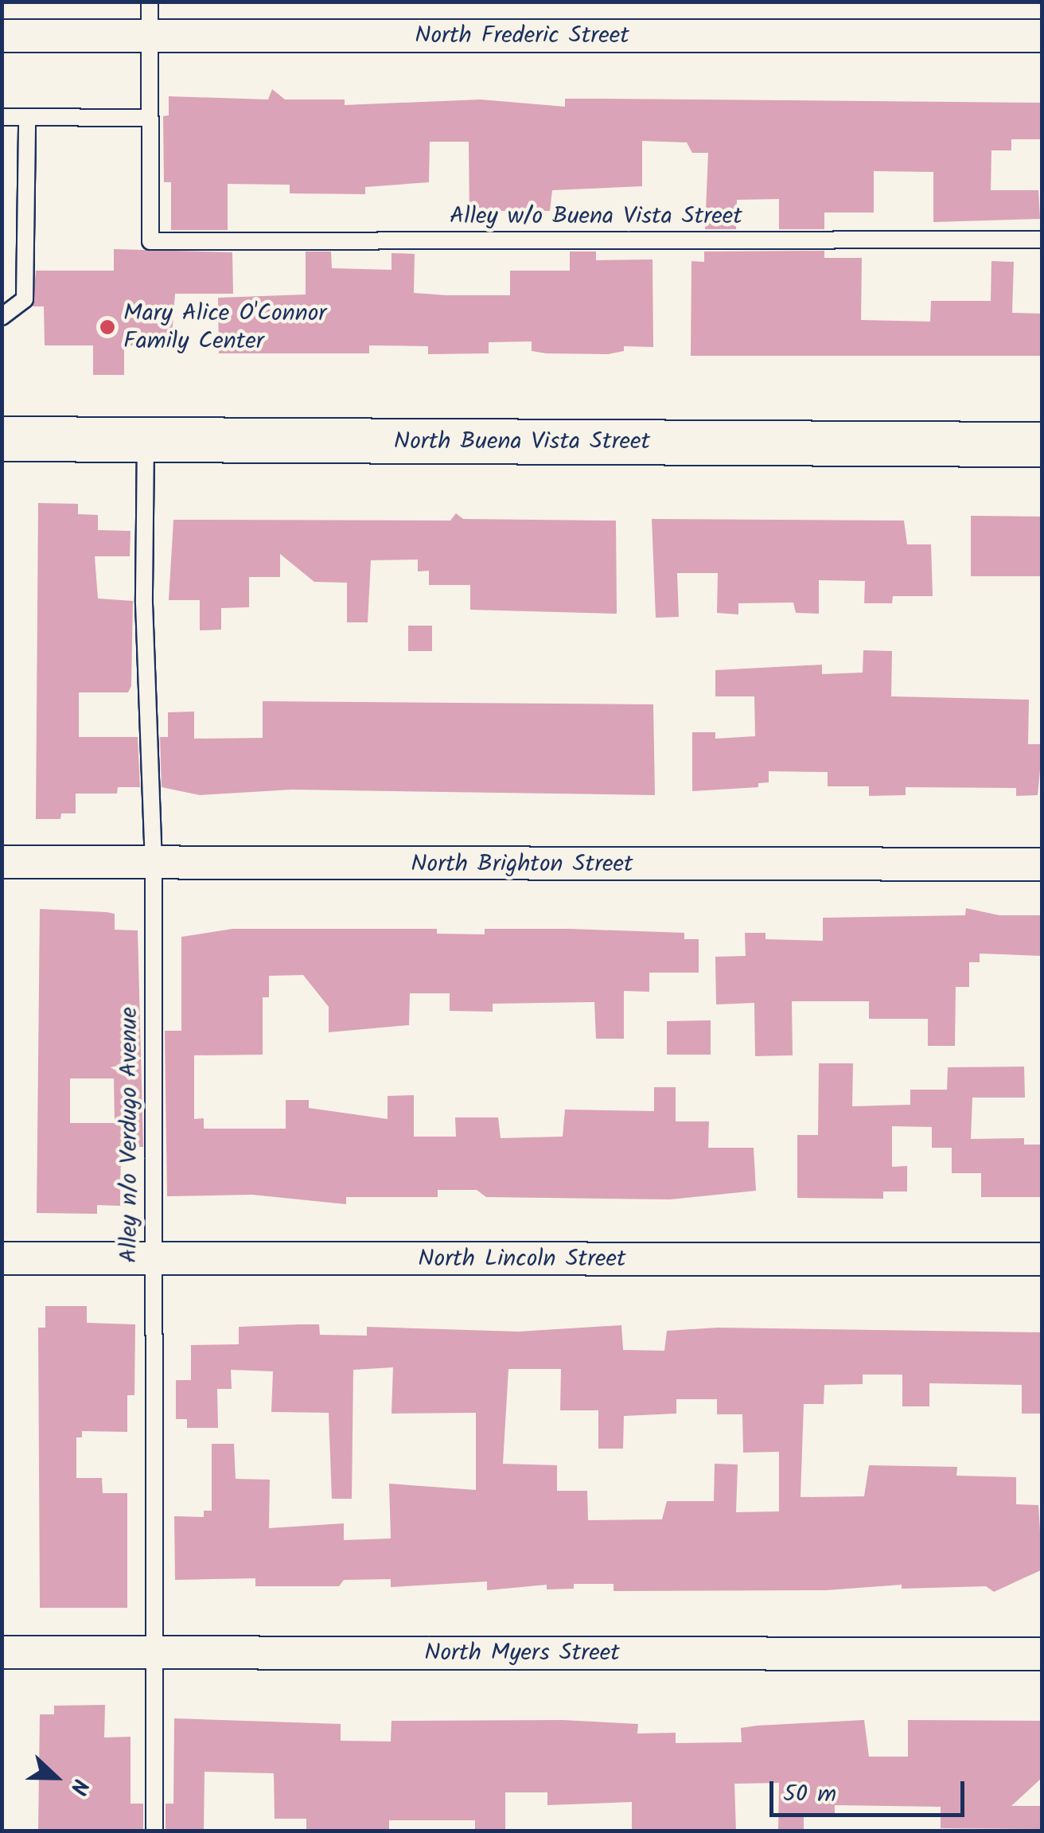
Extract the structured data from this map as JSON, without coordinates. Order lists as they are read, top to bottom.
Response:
{
  "streets": {
    "main road": ["North Buena Vista Street"],
    "street": [
      "North Frederic Street",
      "North Brighton Street",
      "North Lincoln Street",
      "North Myers Street"
    ],
    "lane": ["Alley w/o Buena Vista Street", "Alley n/o Verdugo Avenue"]
  },
  "crossings": [
    ["North Buena Vista Street", "Alley n/o Verdugo Avenue"],
    ["North Brighton Street", "Alley n/o Verdugo Avenue"],
    ["Alley n/o Verdugo Avenue", "North Lincoln Street"],
    ["Alley n/o Verdugo Avenue", "North Myers Street"]
  ],
  "places": ["Mary Alice O'Connor Family Center"],
  "scale_bar": "50 m",
  "north": "right"
}
